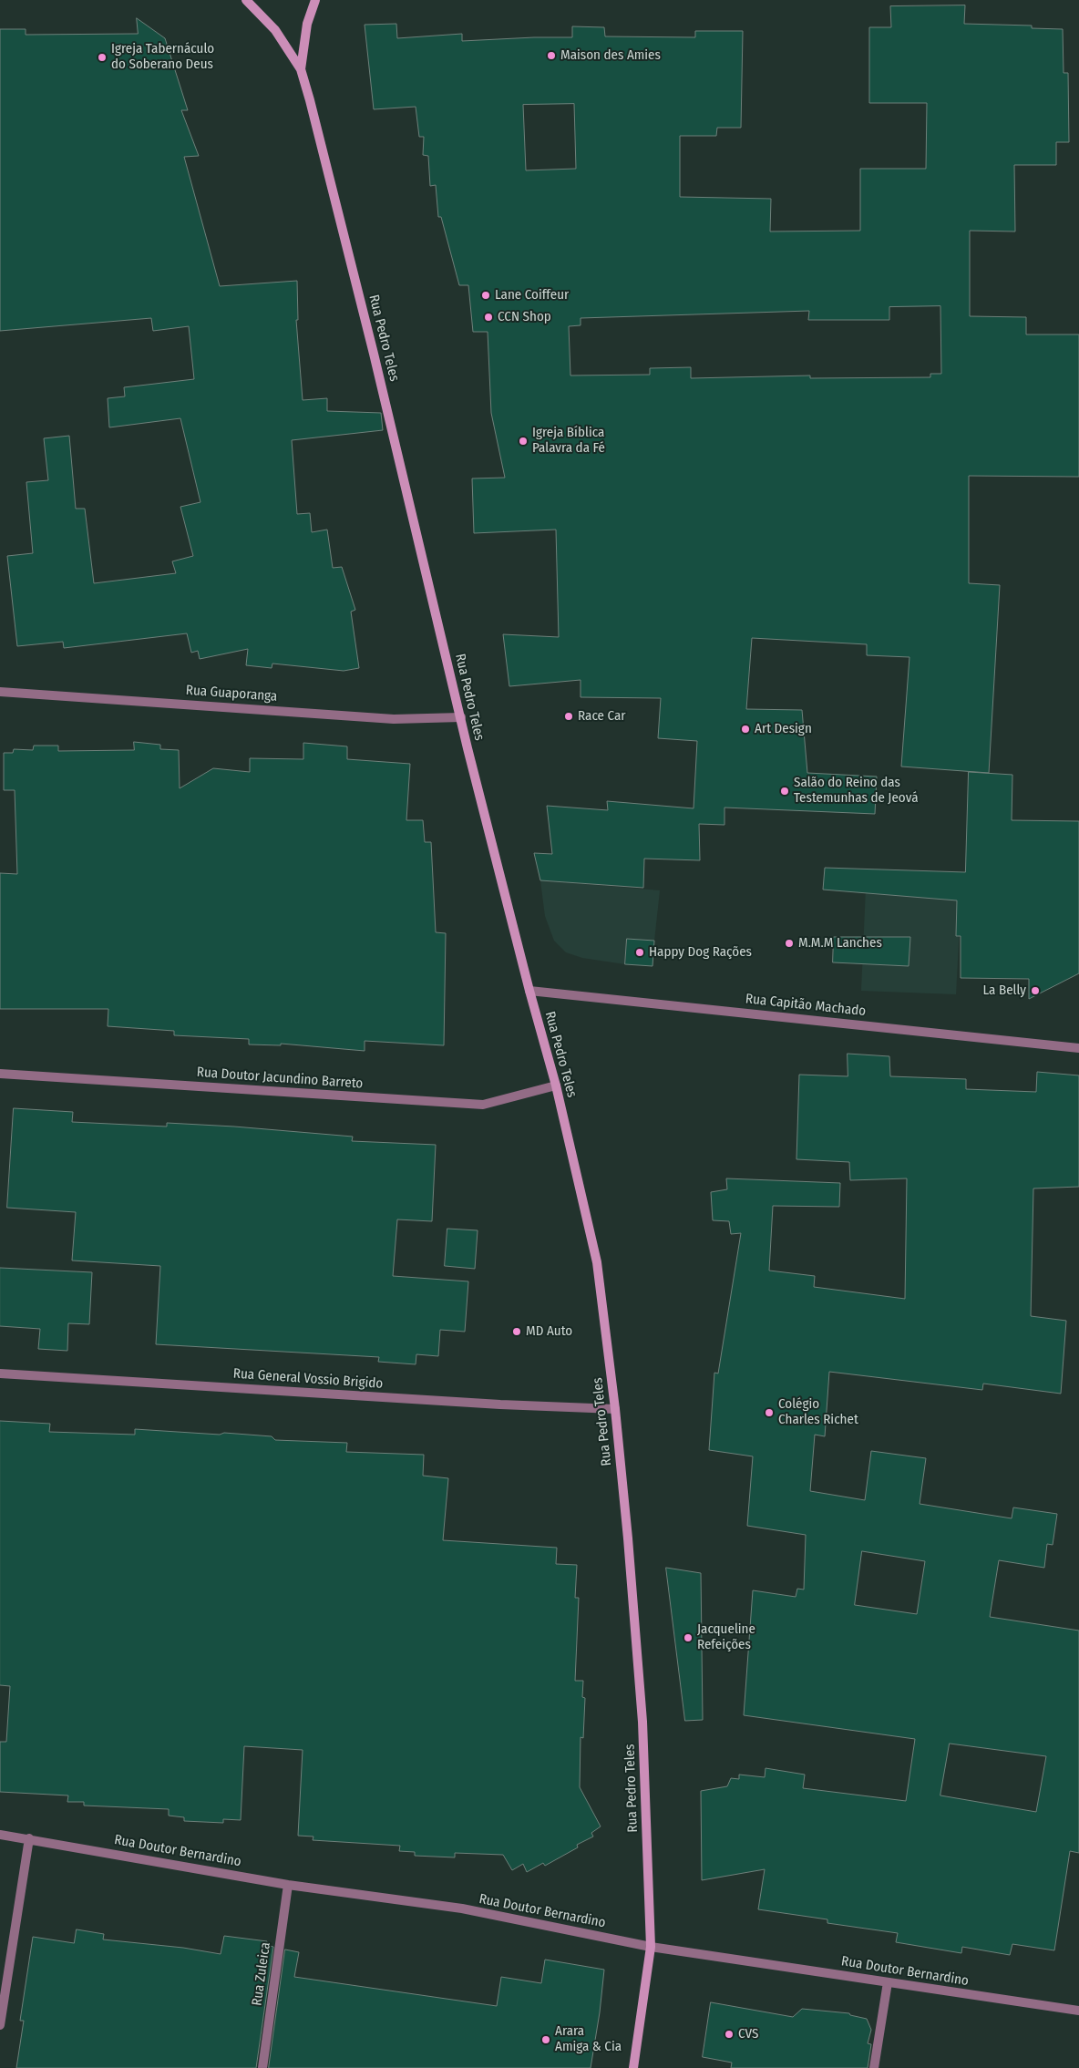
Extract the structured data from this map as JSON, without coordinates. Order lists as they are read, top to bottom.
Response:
{
  "streets": {
    "street": [
      "Rua Pedro Teles",
      "Rua Guaporanga",
      "Rua Capitão Machado",
      "Rua Doutor Jacundino Barreto",
      "Rua General Vossio Brigido",
      "Rua Doutor Bernardino",
      "Rua Zuleica"
    ]
  },
  "crossings": [
    ["Rua Pedro Teles", "Rua Guaporanga"],
    ["Rua Pedro Teles", "Rua Capitão Machado"],
    ["Rua Pedro Teles", "Rua Doutor Jacundino Barreto"],
    ["Rua Pedro Teles", "Rua General Vossio Brigido"],
    ["Rua Pedro Teles", "Rua Doutor Bernardino"],
    ["Rua Doutor Bernardino", "Rua Zuleica"]
  ],
  "places": [
    "Maison des Amies",
    "Igreja Tabernáculo do Soberano Deus",
    "Lane Coiffeur",
    "CCN Shop",
    "Igreja Bíblica Palavra da Fé",
    "Race Car",
    "Art Design",
    "Salão do Reino das Testemunhas de Jeová",
    "M.M.M Lanches",
    "Happy Dog Rações",
    "La Belly",
    "MD Auto",
    "Colégio Charles Richet",
    "Jacqueline Refeições",
    "CVS",
    "Arara Amiga & Cia"
  ]
}
